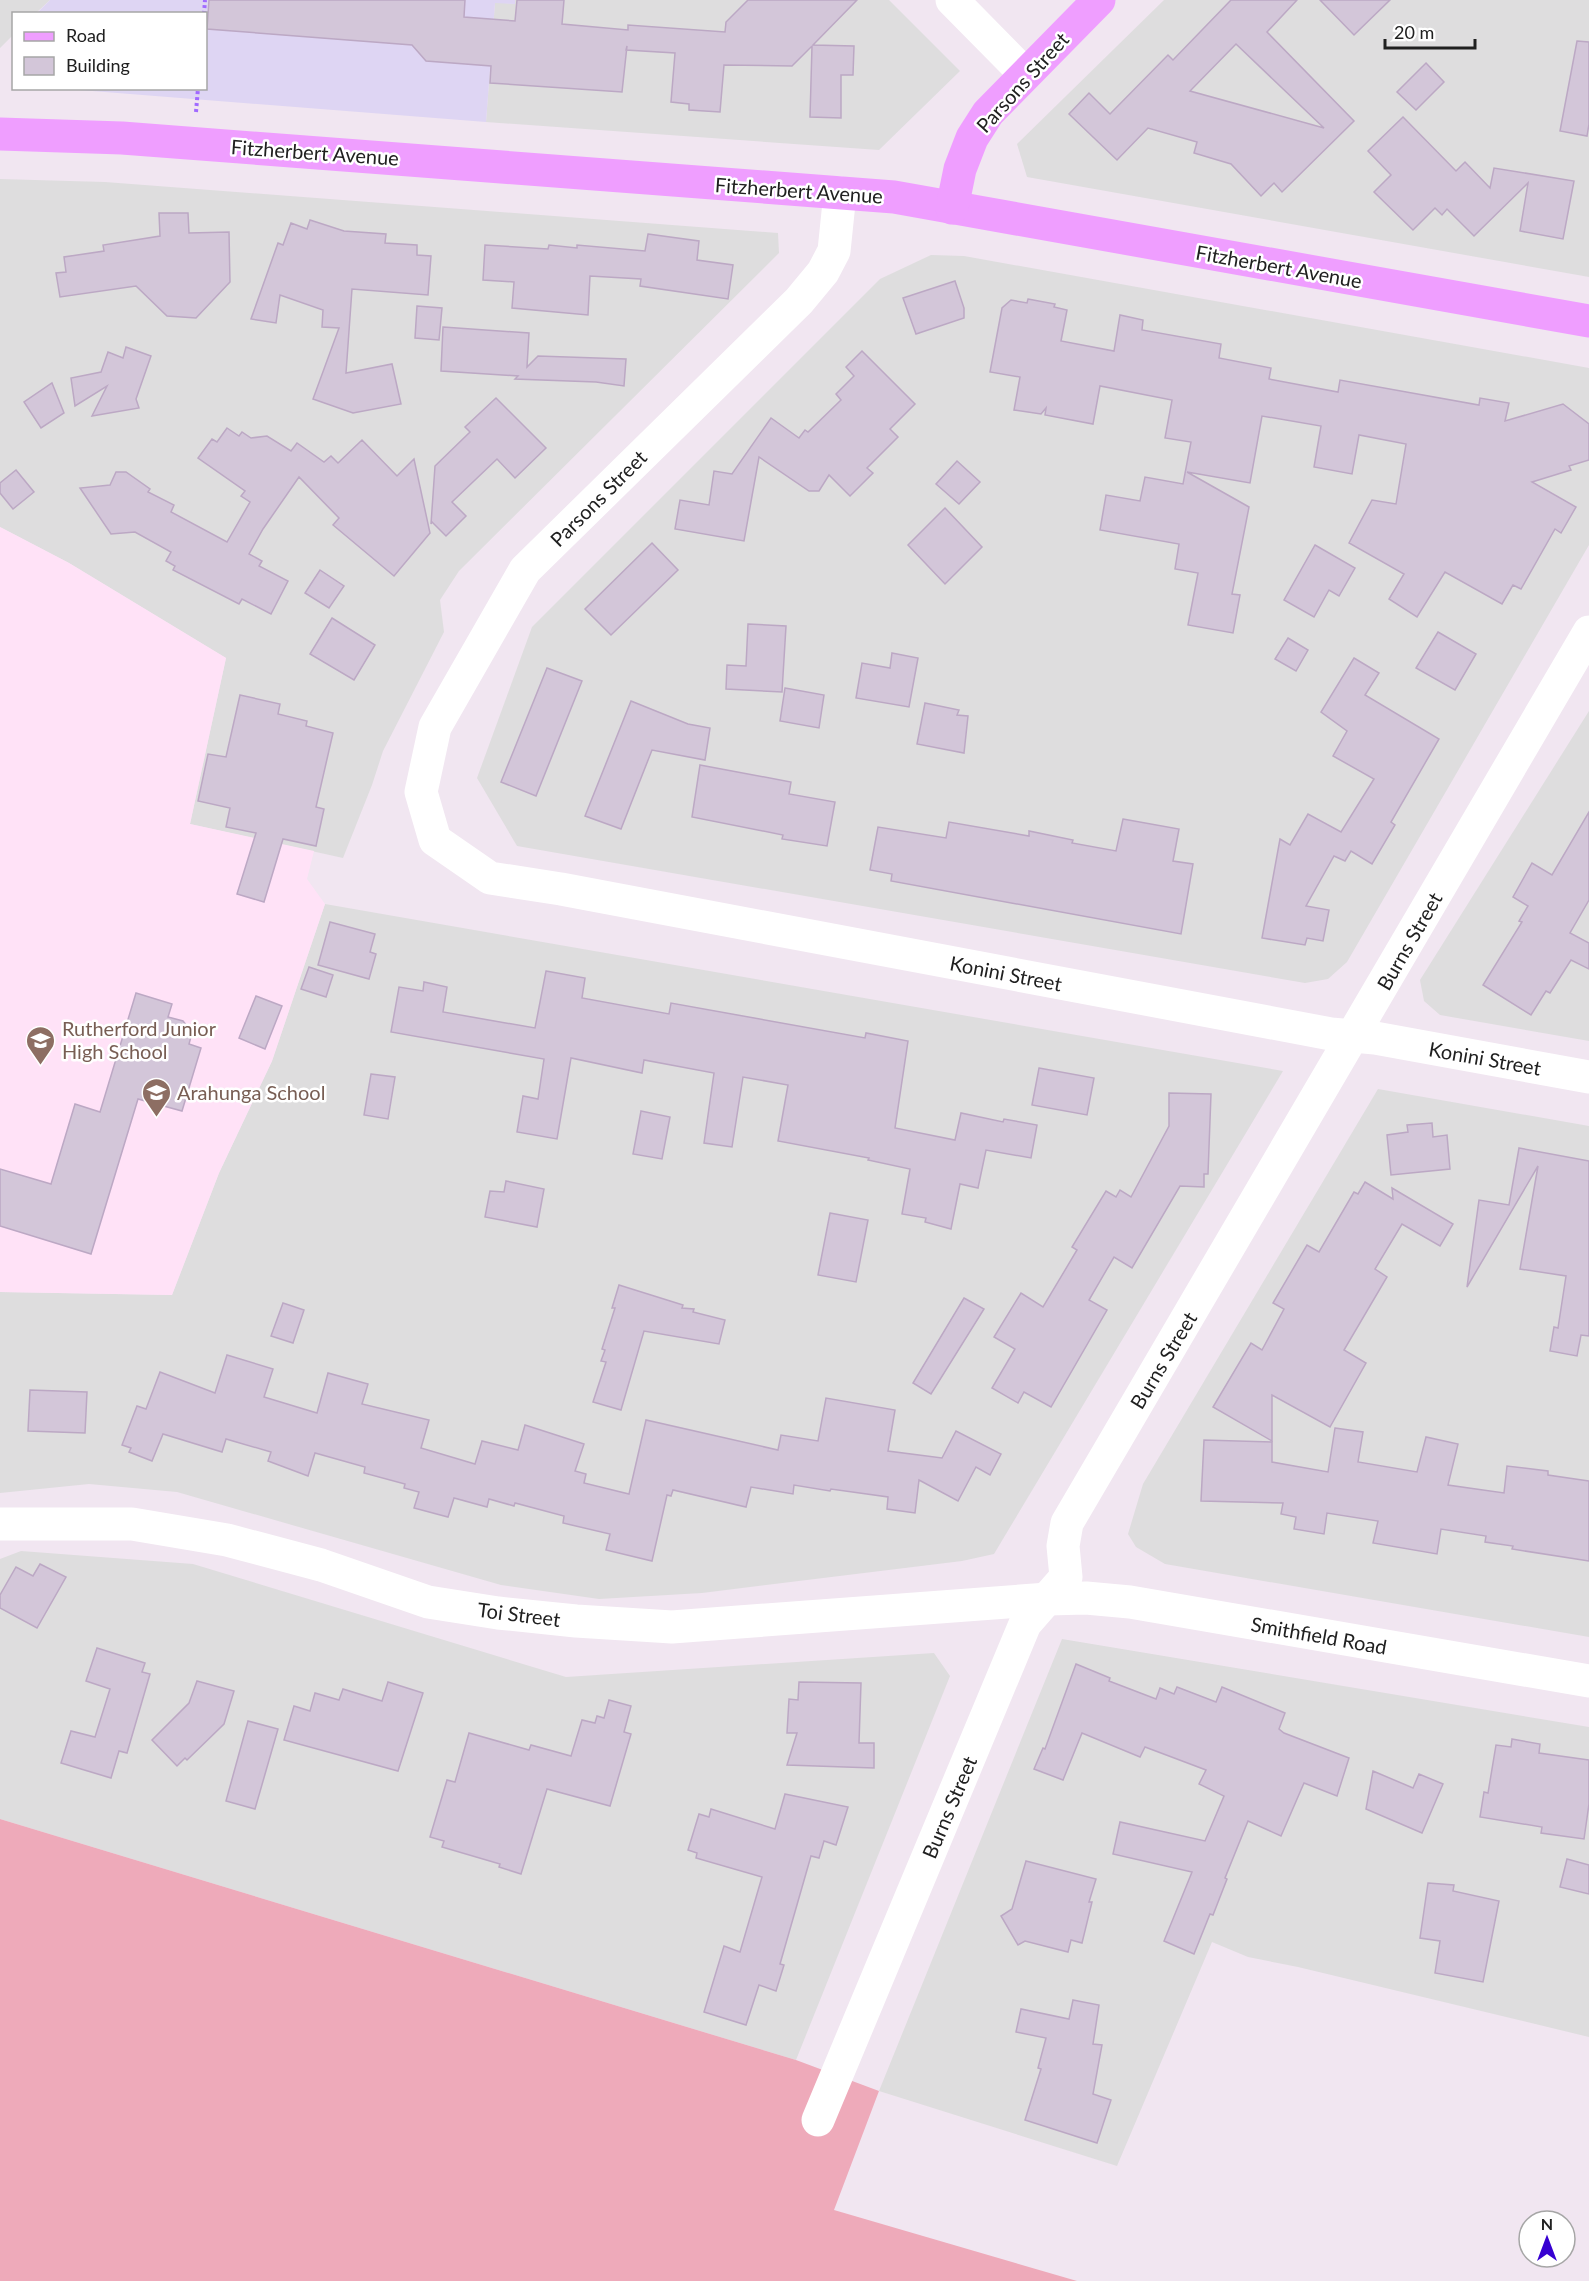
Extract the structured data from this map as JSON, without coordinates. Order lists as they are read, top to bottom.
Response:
{
  "streets": {
    "main road": ["Parsons Street", "Fitzherbert Avenue"],
    "street": [
      "Burns Street",
      "Konini Street",
      "Toi Street",
      "Smithfield Road"
    ]
  },
  "crossings": [
    ["Parsons Street", "Fitzherbert Avenue"],
    ["Parsons Street", "Konini Street"],
    ["Burns Street", "Konini Street"],
    ["Burns Street", "Toi Street"],
    ["Burns Street", "Smithfield Road"],
    ["Toi Street", "Smithfield Road"]
  ],
  "places": {
    "school or university": ["Rutherford Junior High School", "Arahunga School"]
  },
  "legend": ["Road", "Building"],
  "scale_bar": "20 m",
  "north": "top"
}
